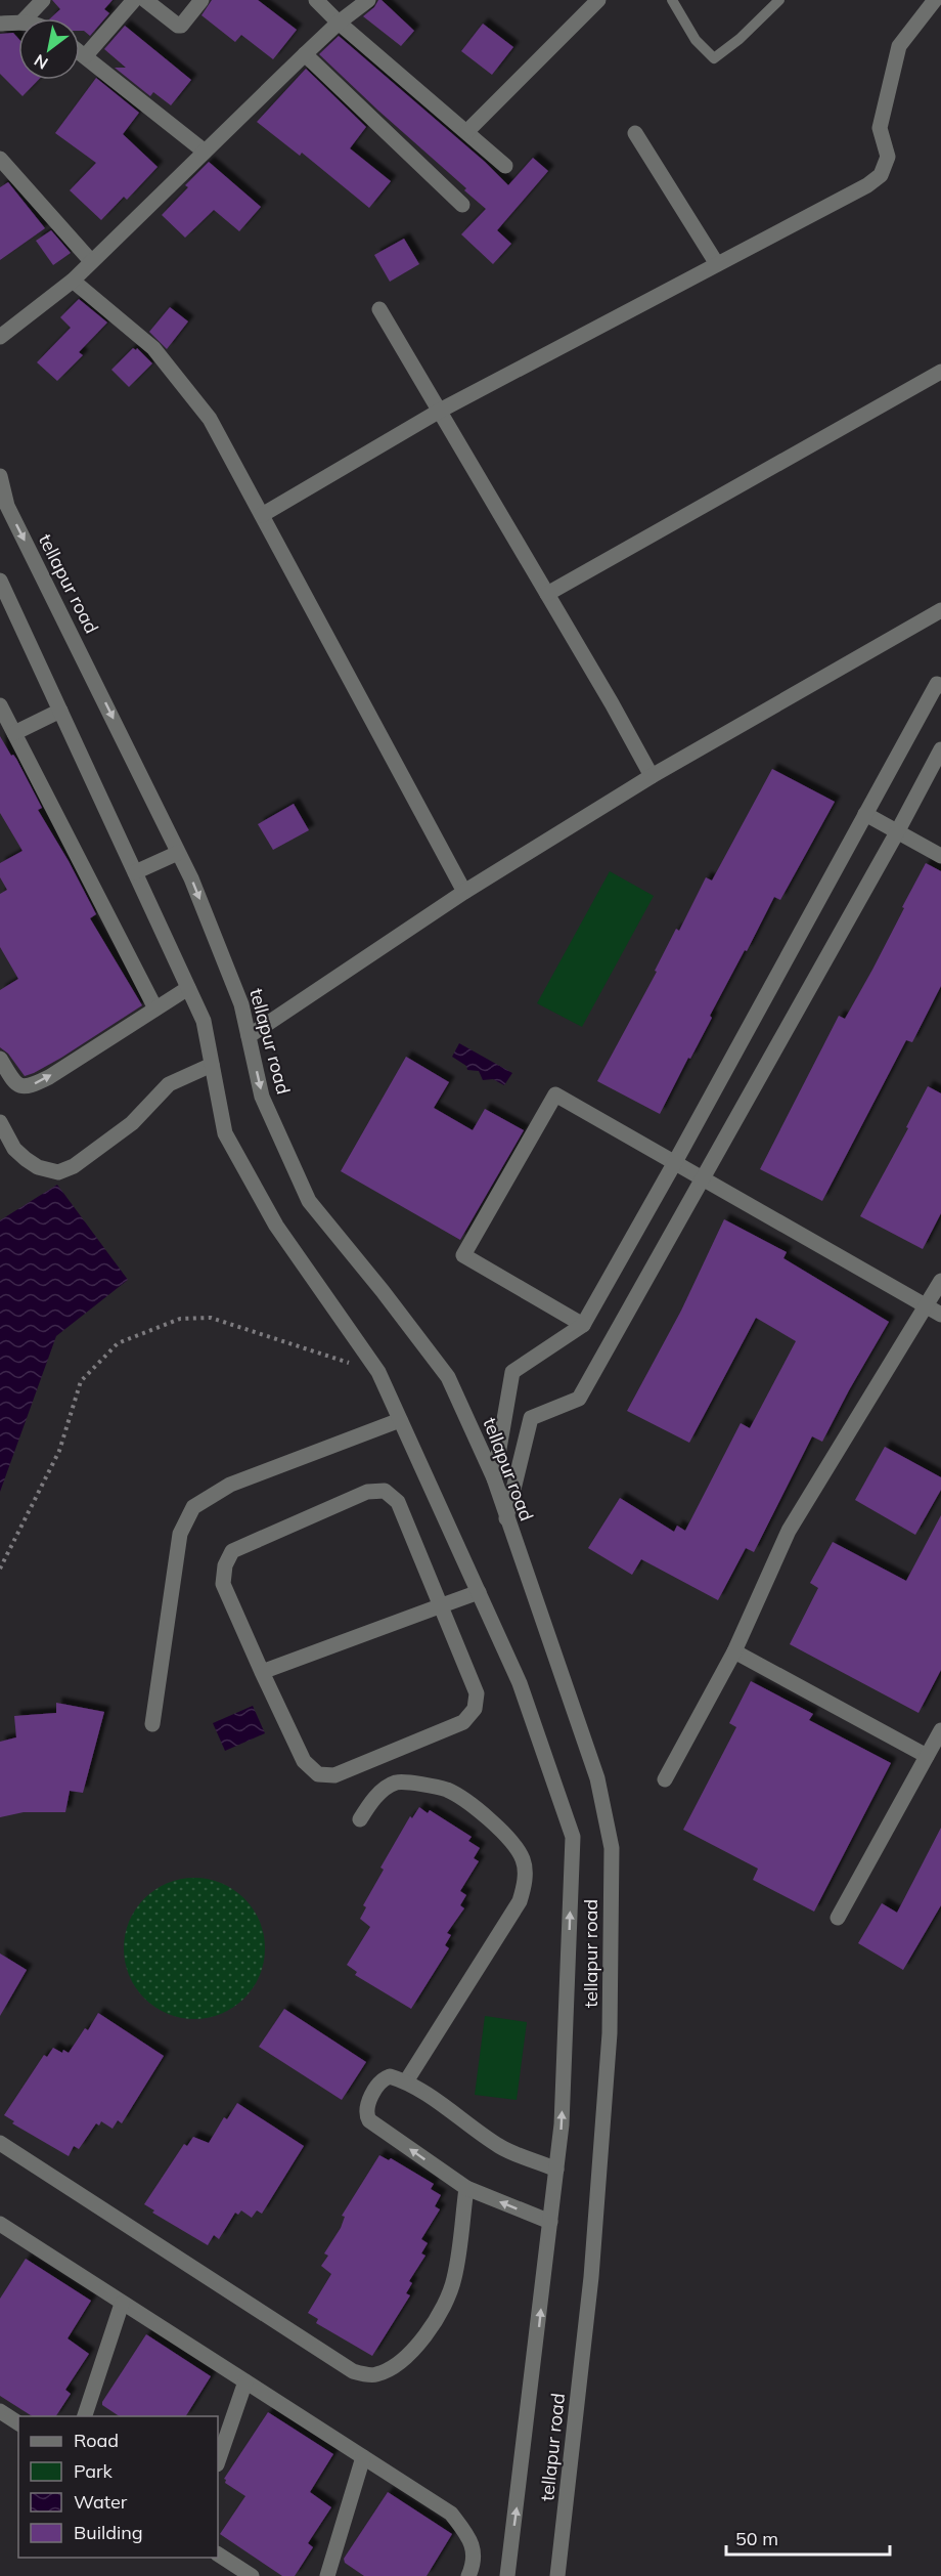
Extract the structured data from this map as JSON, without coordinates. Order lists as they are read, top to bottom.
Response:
{
  "streets": {
    "street": ["tellapur road"]
  },
  "legend": [
    "Road",
    "Park",
    "Water",
    "Building"
  ],
  "scale_bar": "50 m",
  "north": "bottom left"
}
